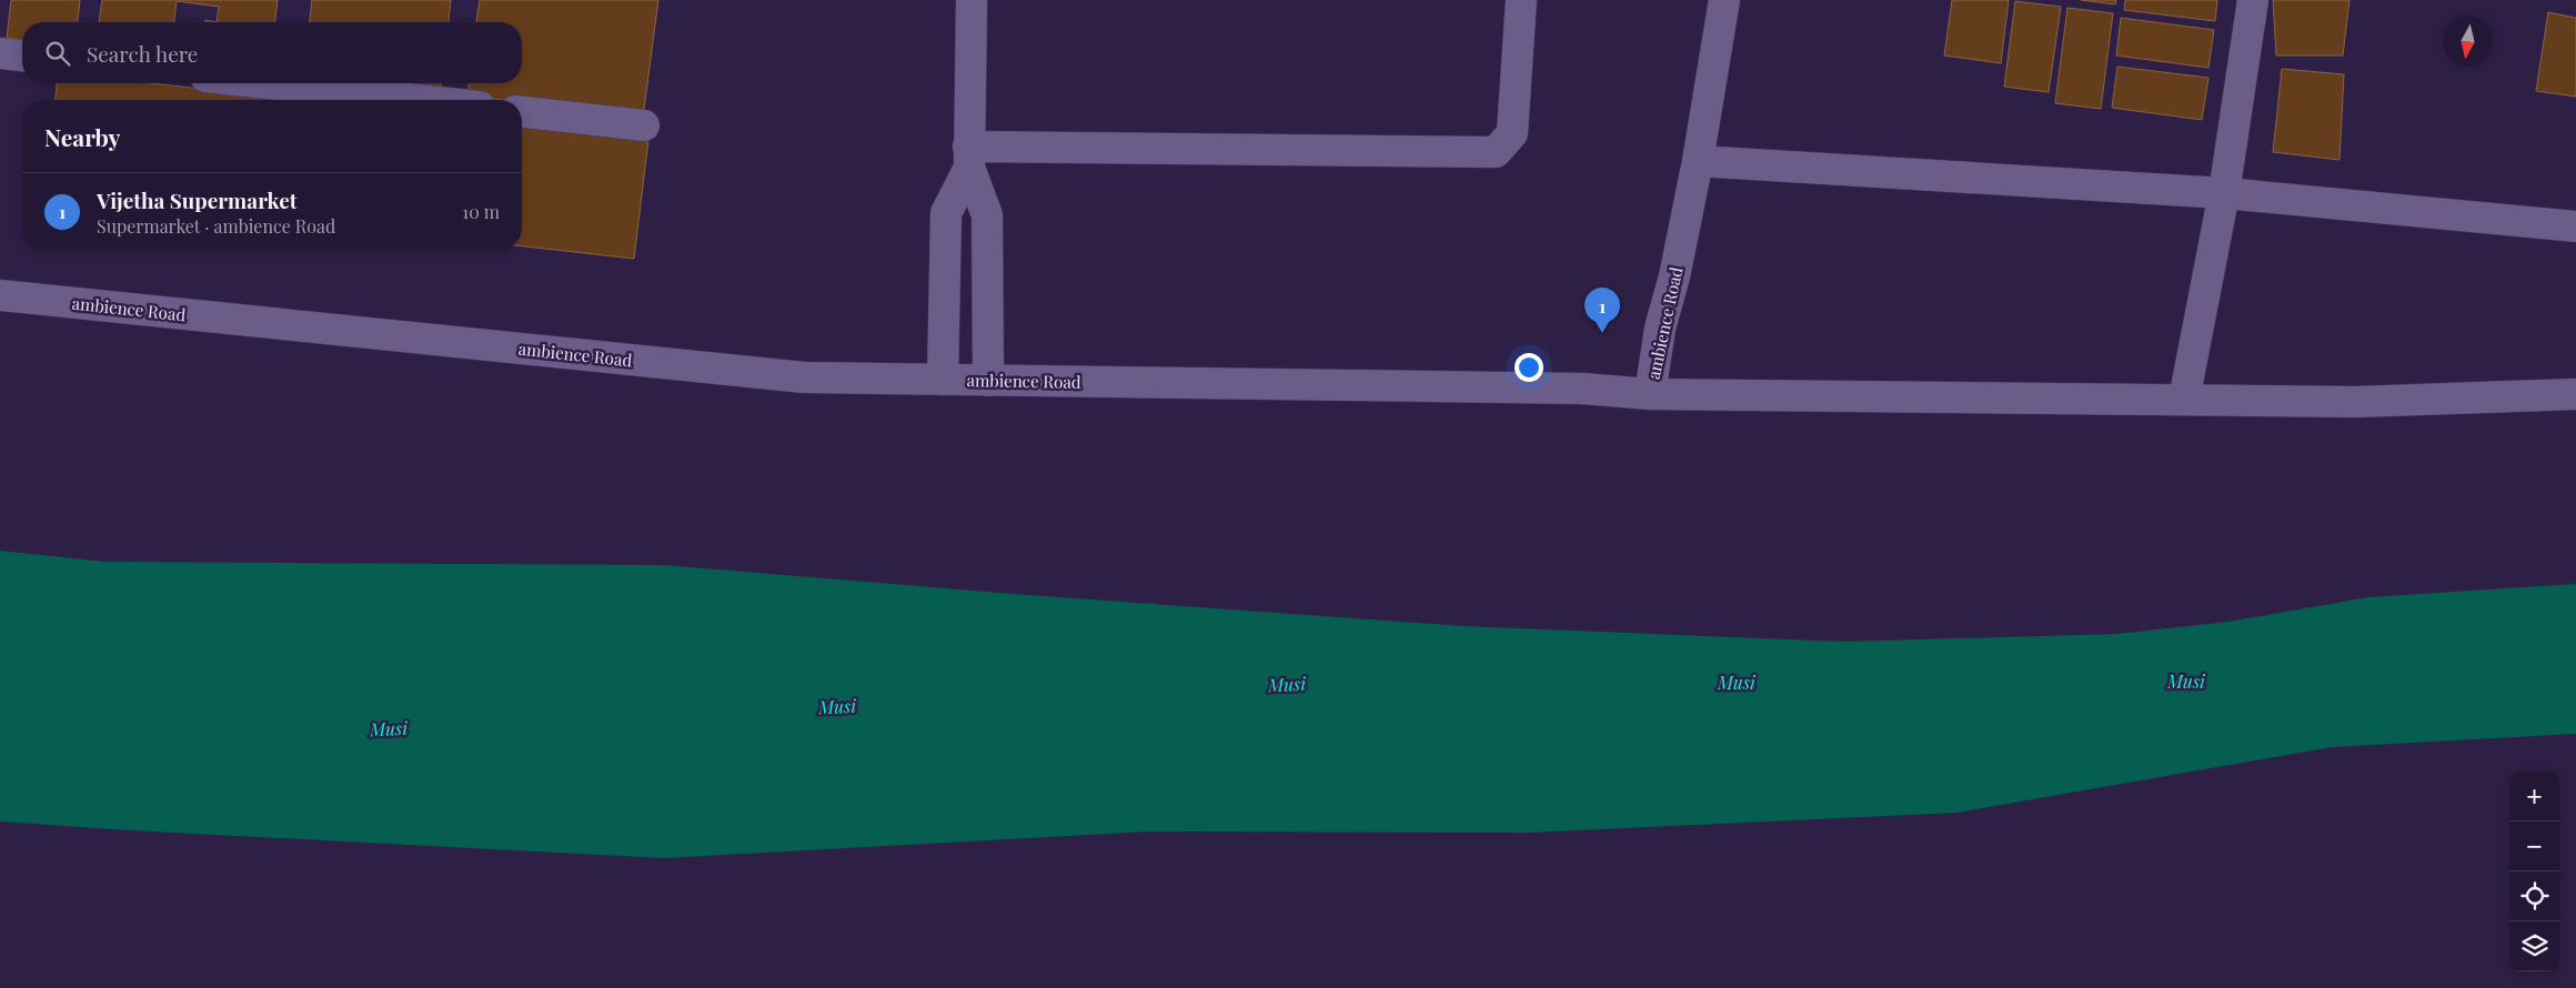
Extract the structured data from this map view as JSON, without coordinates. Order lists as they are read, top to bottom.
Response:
{
  "streets": {
    "street": ["ambience Road"]
  },
  "water": ["Musi"],
  "north": "bottom",
  "page": {
    "search": "Search here",
    "heading": "Nearby",
    "list": [
      {
        "mark": "1",
        "name": "Vijetha Supermarket",
        "note": "Supermarket · ambience Road",
        "value": "10 m"
      }
    ],
    "pins": "1",
    "map_buttons": ["+", "−"]
  }
}
